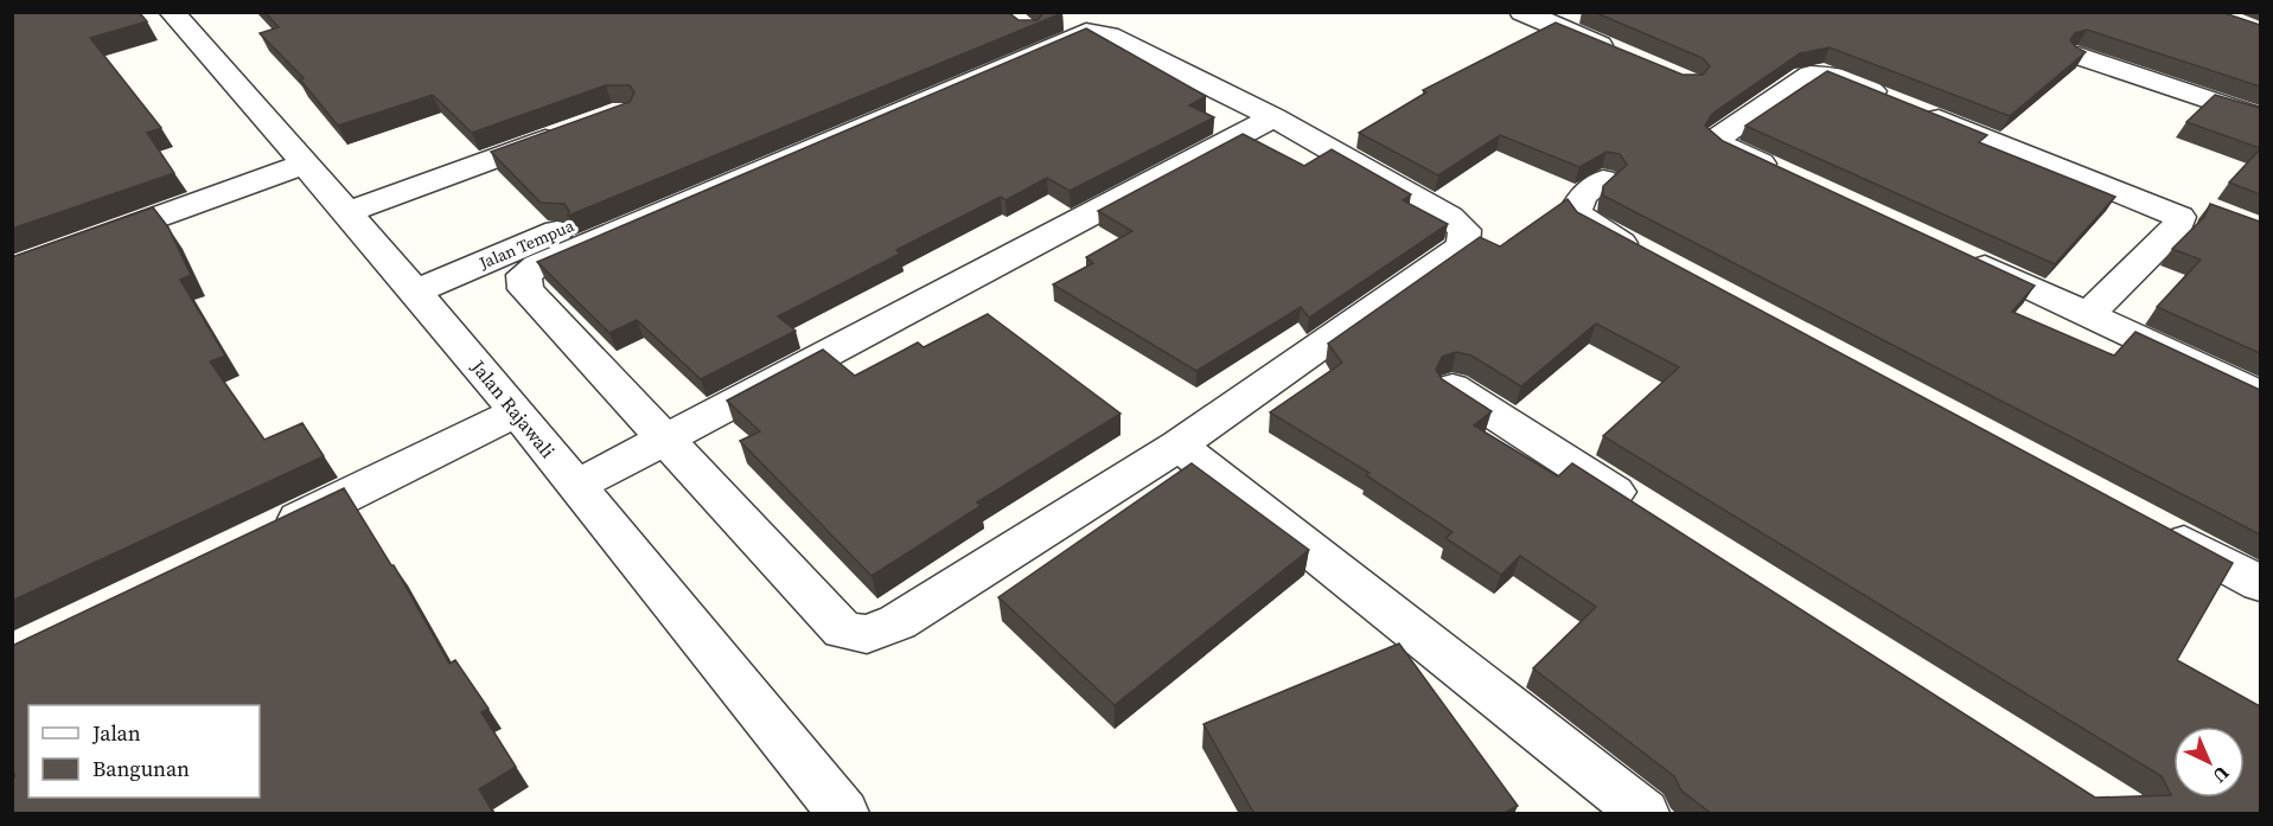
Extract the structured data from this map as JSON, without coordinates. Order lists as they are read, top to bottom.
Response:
{
  "streets": {
    "street": ["Jalan Tempua", "Jalan Rajawali"]
  },
  "crossings": [
    ["Jalan Tempua", "Jalan Rajawali"]
  ],
  "legend": ["Jalan", "Bangunan"],
  "north": "bottom right"
}
